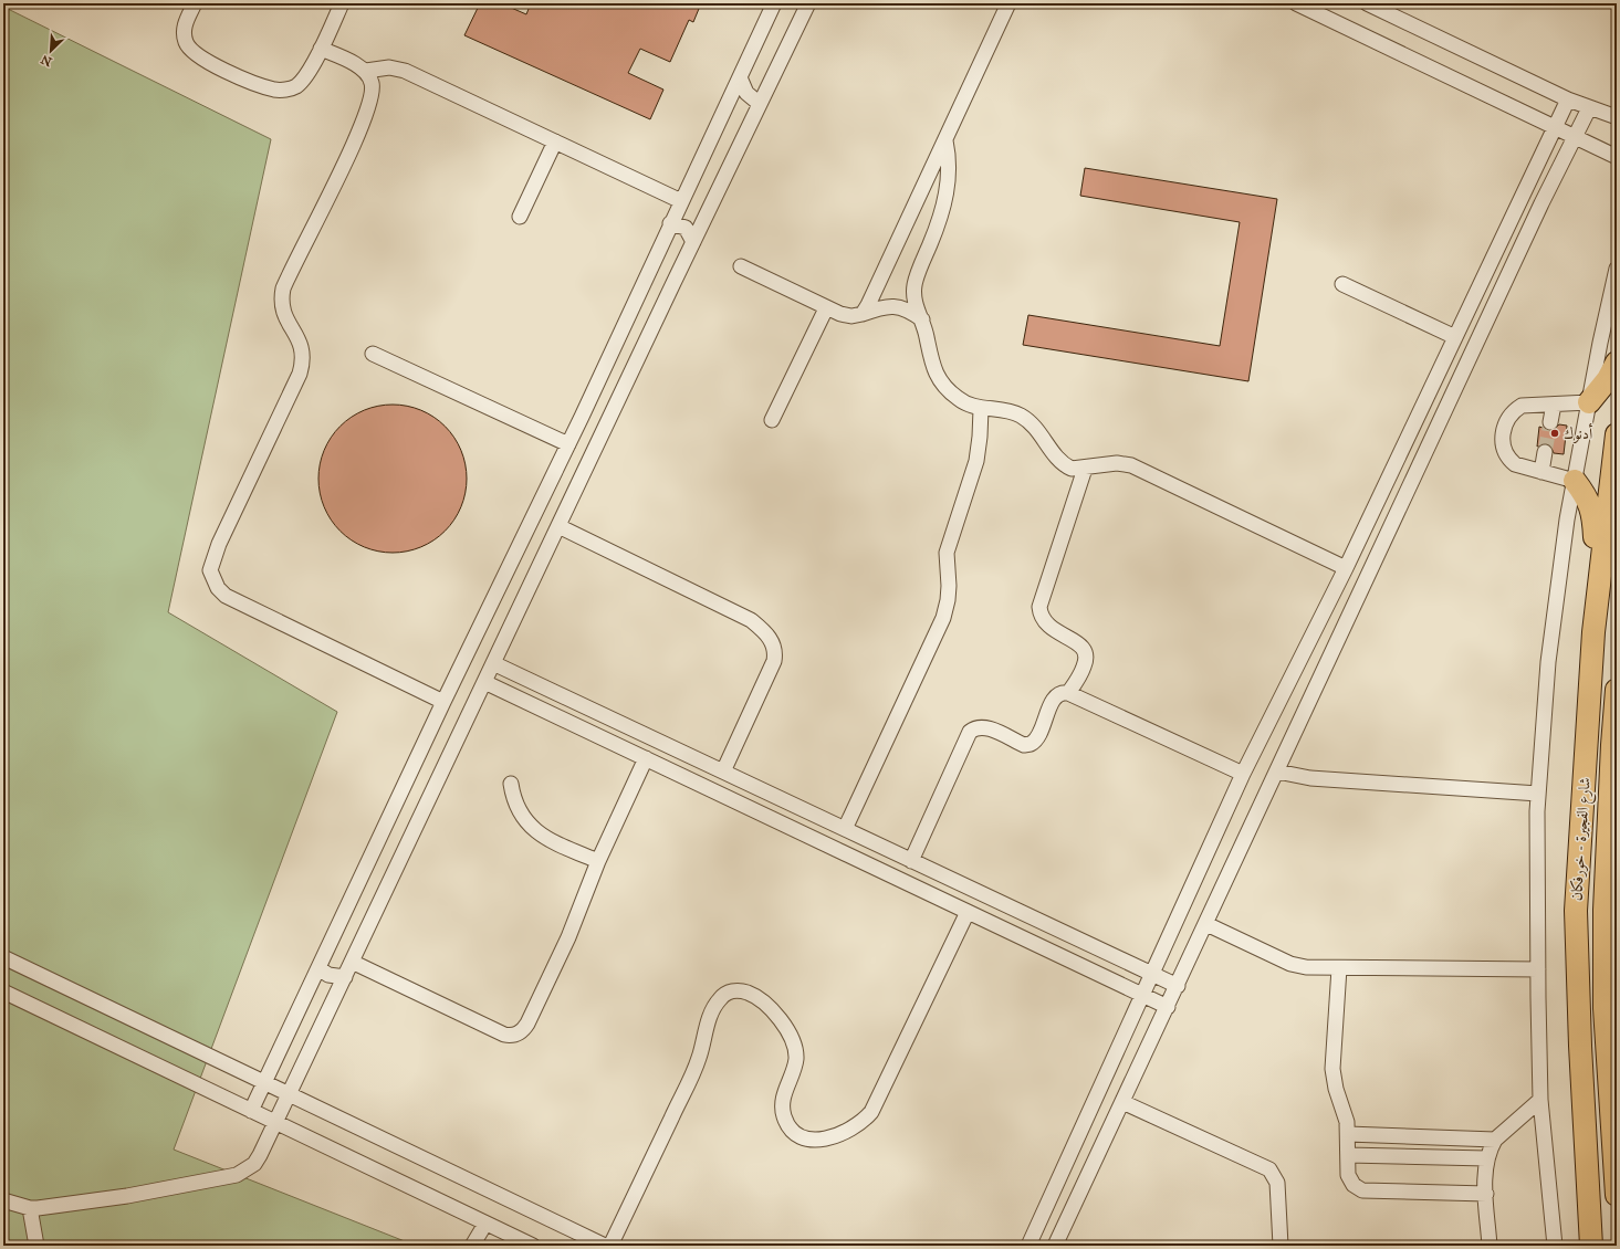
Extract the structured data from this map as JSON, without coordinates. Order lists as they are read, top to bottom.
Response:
{
  "streets": {
    "highway": ["شارع الفجيرة - خورفكان"]
  },
  "places": ["أدنوك"],
  "north": "bottom left"
}
